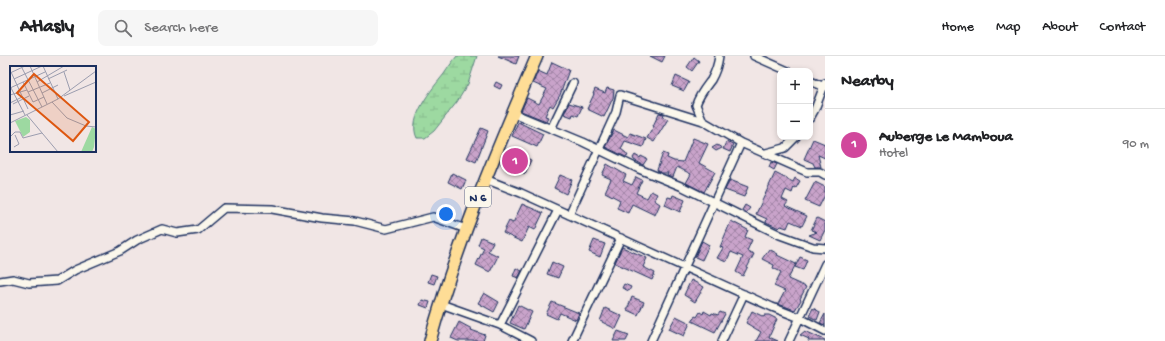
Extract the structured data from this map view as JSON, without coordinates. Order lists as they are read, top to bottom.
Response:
{
  "streets": {
    "main road": ["N 6"]
  },
  "page": {
    "header": "Atlasly",
    "search": "Search here",
    "nav": [
      "Home",
      "Map",
      "About",
      "Contact"
    ],
    "heading": "Nearby",
    "map_buttons": ["+", "−"],
    "list": [
      {
        "mark": "1",
        "name": "Auberge Le Mamboua",
        "note": "Hotel",
        "value": "90 m"
      }
    ],
    "pins": "1"
  }
}
